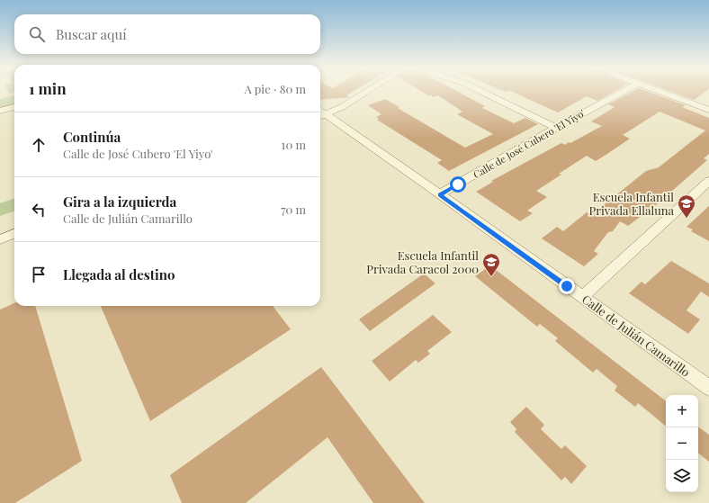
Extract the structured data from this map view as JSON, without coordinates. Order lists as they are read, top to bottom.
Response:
{
  "streets": {
    "street": ["Calle de José Cubero 'El Yiyo'", "Calle de Julián Camarillo"]
  },
  "crossings": [
    ["Calle de José Cubero 'El Yiyo'", "Calle de Julián Camarillo"]
  ],
  "places": {
    "school or university": ["Escuela Infantil Privada Ellaluna", "Escuela Infantil Privada Caracol 2000"]
  },
  "page": {
    "search": "Buscar aquí",
    "heading": ["1 min", "A pie · 80 m"],
    "list": [
      ["Continúa", "Calle de José Cubero 'El Yiyo'", "10 m"],
      ["Gira a la izquierda", "Calle de Julián Camarillo", "70 m"],
      "Llegada al destino"
    ],
    "map_buttons": ["+", "−"]
  }
}
